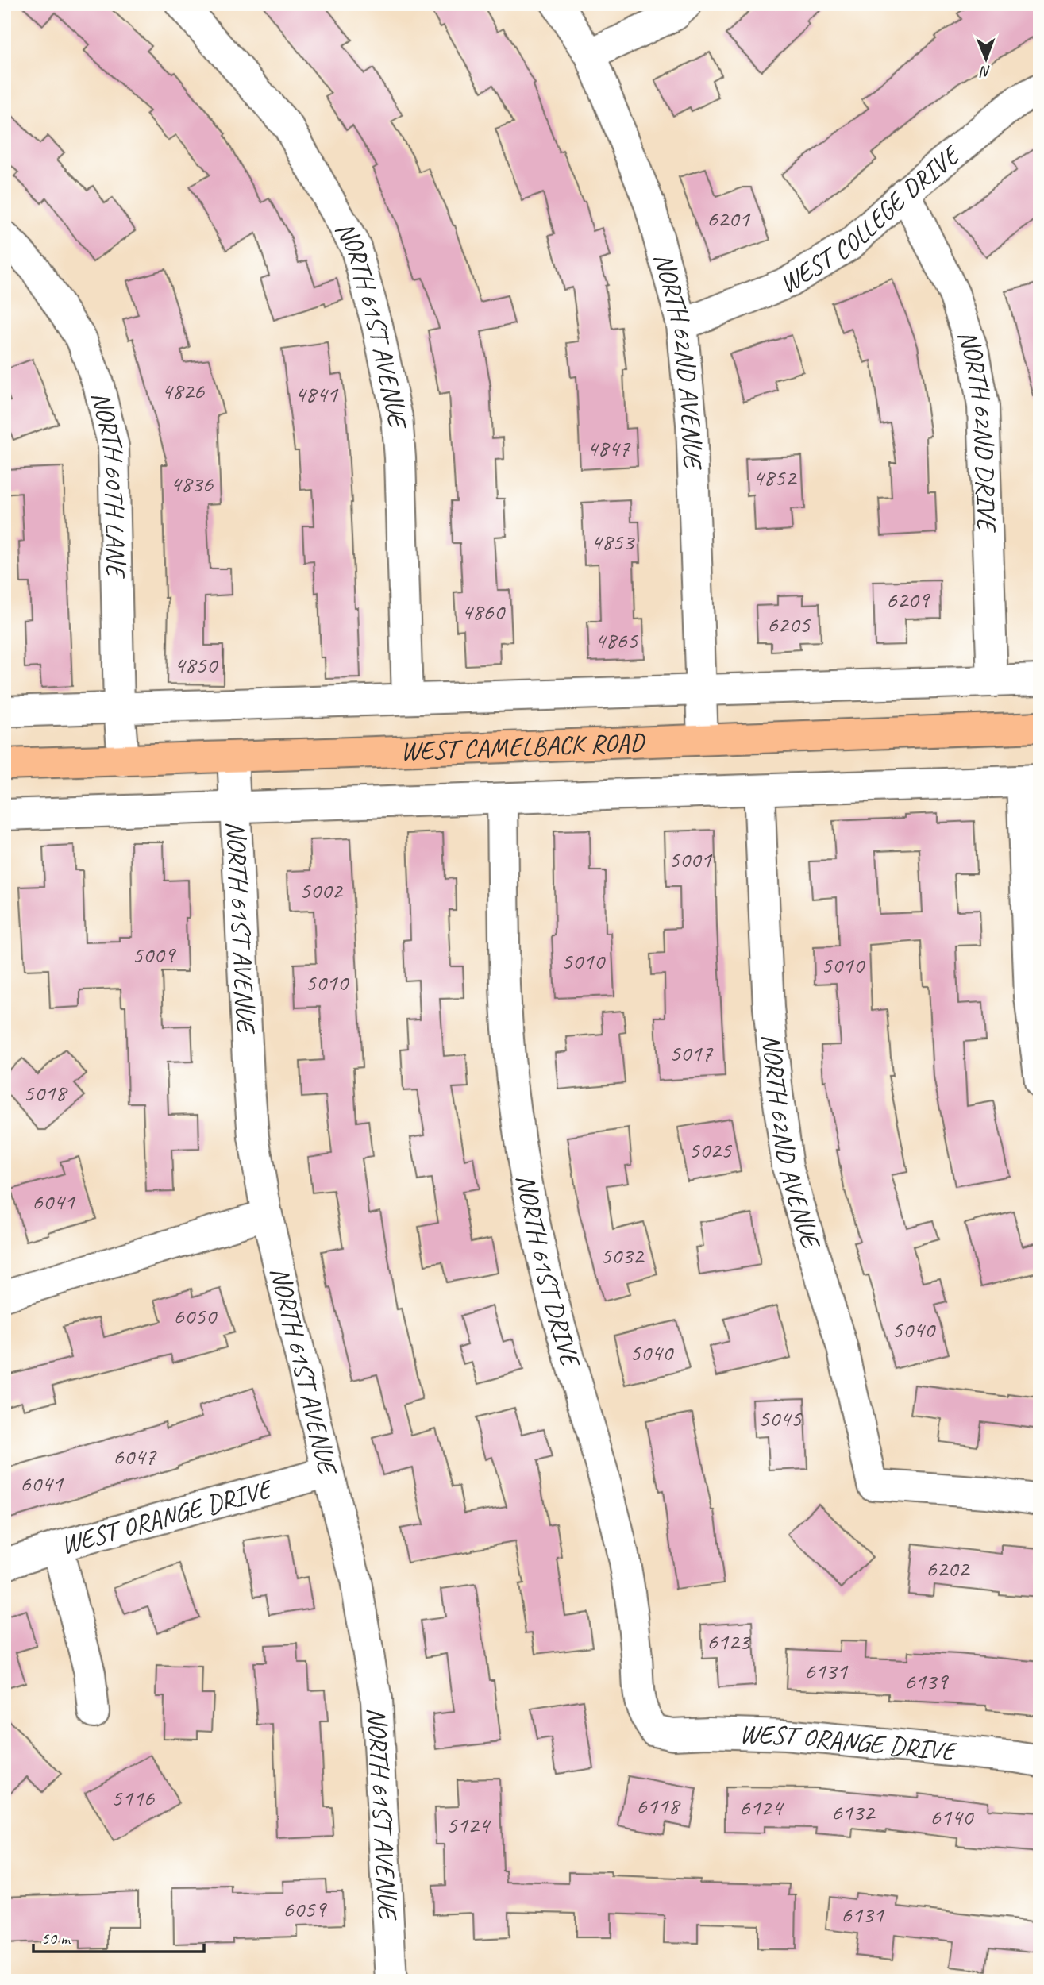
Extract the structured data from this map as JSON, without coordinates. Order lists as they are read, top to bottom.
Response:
{
  "streets": {
    "main road": ["WEST CAMELBACK ROAD"],
    "street": [
      "WEST COLLEGE DRIVE",
      "NORTH 61ST AVENUE",
      "NORTH 62ND AVENUE",
      "NORTH 62ND DRIVE",
      "NORTH 60TH LANE",
      "NORTH 61ST DRIVE",
      "WEST ORANGE DRIVE"
    ]
  },
  "crossings": [
    ["WEST COLLEGE DRIVE", "NORTH 62ND AVENUE"],
    ["WEST COLLEGE DRIVE", "NORTH 62ND DRIVE"],
    ["NORTH 61ST AVENUE", "WEST CAMELBACK ROAD"],
    ["NORTH 61ST AVENUE", "WEST ORANGE DRIVE"],
    ["NORTH 62ND AVENUE", "WEST CAMELBACK ROAD"],
    ["NORTH 62ND DRIVE", "WEST CAMELBACK ROAD"],
    ["NORTH 60TH LANE", "WEST CAMELBACK ROAD"],
    ["WEST CAMELBACK ROAD", "NORTH 61ST DRIVE"],
    ["NORTH 61ST DRIVE", "WEST ORANGE DRIVE"]
  ],
  "house_numbers": [
    "6201",
    "4826",
    "4841",
    "4847",
    "4852",
    "4836",
    "4853",
    "6209",
    "4860",
    "6205",
    "4865",
    "4850",
    "5001",
    "5002",
    "5009",
    "5010",
    "5010",
    "5010",
    "5017",
    "5018",
    "5025",
    "6041",
    "5032",
    "6050",
    "5040",
    "5040",
    "5045",
    "6047",
    "6041",
    "6202",
    "6123",
    "6131",
    "6139",
    "5116",
    "6118",
    "6124",
    "6132",
    "6140",
    "5124",
    "6059",
    "6131"
  ],
  "scale_bar": "50 m",
  "north": "bottom"
}
